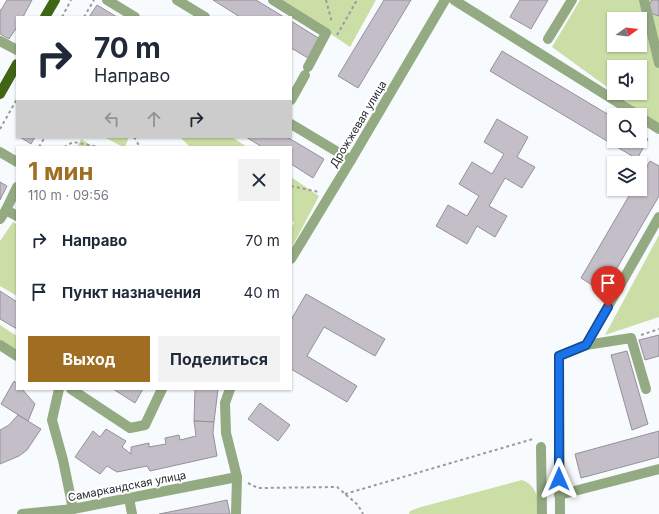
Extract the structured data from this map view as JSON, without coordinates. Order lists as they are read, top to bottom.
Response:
{
  "streets": {
    "street": ["Дрожжевая улица", "Самаркандская улица"]
  },
  "north": "right",
  "page": {
    "turn": ["70 m", "Направо"],
    "heading": ["1 мин", "110 m · 09:56"],
    "list": [
      {
        "name": "Направо",
        "value": "70 m"
      },
      {
        "name": "Пункт назначения",
        "value": "40 m"
      }
    ],
    "buttons": ["Выход", "Поделиться"]
  }
}
